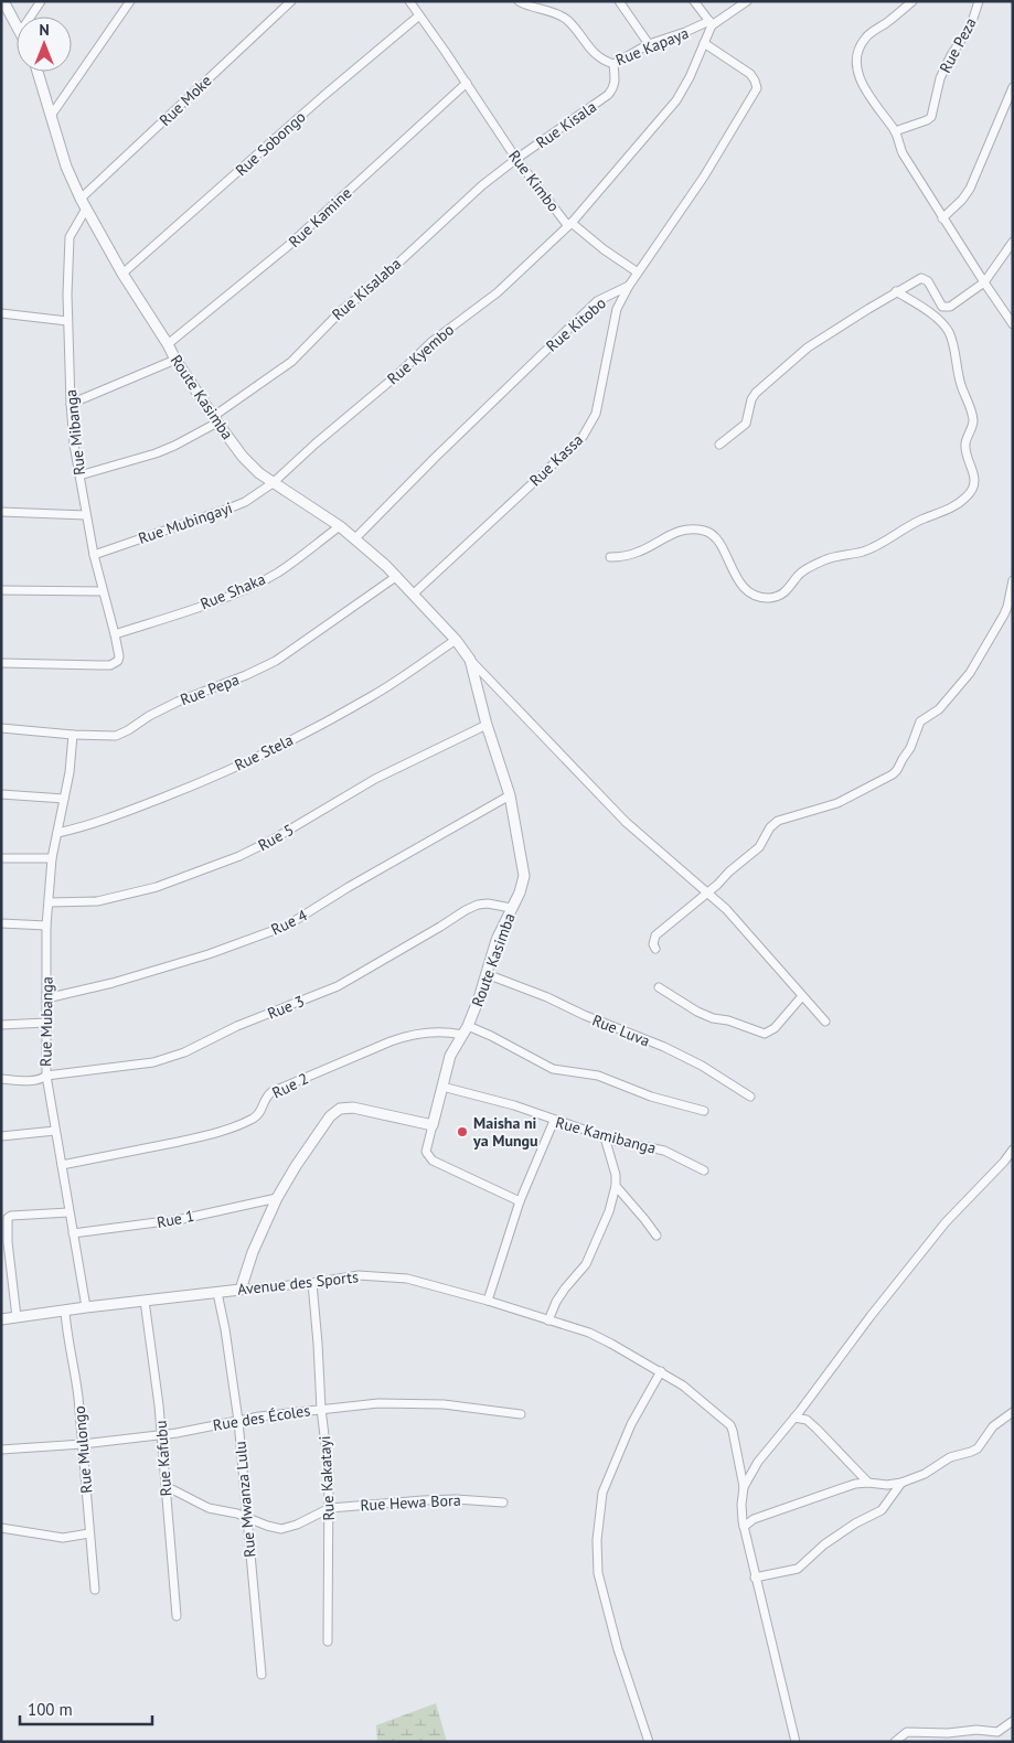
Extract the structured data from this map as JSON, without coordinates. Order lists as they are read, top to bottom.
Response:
{
  "streets": {
    "street": [
      "Rue Peza",
      "Rue Kapaya",
      "Rue Moke",
      "Rue Kisala",
      "Rue Sobongo",
      "Rue Kimbo",
      "Rue Kamine",
      "Rue Kisalaba",
      "Rue Kitobo",
      "Rue Kyembo",
      "Route Kasimba",
      "Rue Mibanga",
      "Rue Kassa",
      "Rue Mubingayi",
      "Rue Shaka",
      "Rue Pepa",
      "Rue Stela",
      "Rue 5",
      "Rue 4",
      "Rue 3",
      "Rue Mubanga",
      "Rue Luva",
      "Rue 2",
      "Rue Kamibanga",
      "Rue 1",
      "Avenue des Sports",
      "Rue des Écoles",
      "Rue Mulongo",
      "Rue Kafubu",
      "Rue Kakatayi",
      "Rue Mwanza Lulu",
      "Rue Hewa Bora"
    ]
  },
  "crossings": [
    ["Rue Kapaya", "Rue Kisala"],
    ["Rue Kapaya", "Rue Kimbo"],
    ["Rue Moke", "Route Kasimba"],
    ["Rue Moke", "Rue Mibanga"],
    ["Rue Kisala", "Rue Kimbo"],
    ["Rue Kisala", "Rue Kisalaba"],
    ["Rue Sobongo", "Rue Kimbo"],
    ["Rue Sobongo", "Route Kasimba"],
    ["Rue Kimbo", "Rue Kamine"],
    ["Rue Kimbo", "Rue Kisalaba"],
    ["Rue Kimbo", "Rue Kyembo"],
    ["Rue Kamine", "Route Kasimba"],
    ["Rue Kisalaba", "Route Kasimba"],
    ["Rue Kisalaba", "Rue Mibanga"],
    ["Rue Kitobo", "Route Kasimba"],
    ["Rue Kitobo", "Rue Kassa"],
    ["Rue Kyembo", "Route Kasimba"],
    ["Rue Kyembo", "Rue Mubingayi"],
    ["Route Kasimba", "Rue Mibanga"],
    ["Route Kasimba", "Rue Kassa"],
    ["Route Kasimba", "Rue Mubingayi"],
    ["Route Kasimba", "Rue Shaka"],
    ["Route Kasimba", "Rue Pepa"],
    ["Route Kasimba", "Rue Stela"],
    ["Route Kasimba", "Rue 5"],
    ["Route Kasimba", "Rue 4"],
    ["Route Kasimba", "Rue 3"],
    ["Route Kasimba", "Rue Luva"],
    ["Route Kasimba", "Rue 2"],
    ["Route Kasimba", "Rue Kamibanga"],
    ["Rue Mibanga", "Rue Mubingayi"],
    ["Rue Mibanga", "Rue Shaka"],
    ["Rue Pepa", "Rue Mubanga"],
    ["Rue Stela", "Rue Mubanga"],
    ["Rue 5", "Rue Mubanga"],
    ["Rue 4", "Rue Mubanga"],
    ["Rue 3", "Rue Mubanga"],
    ["Rue Mubanga", "Rue 2"],
    ["Rue Mubanga", "Rue 1"],
    ["Rue Mubanga", "Avenue des Sports"],
    ["Avenue des Sports", "Rue Mulongo"],
    ["Avenue des Sports", "Rue Kafubu"],
    ["Avenue des Sports", "Rue Kakatayi"],
    ["Avenue des Sports", "Rue Mwanza Lulu"],
    ["Rue des Écoles", "Rue Mulongo"],
    ["Rue des Écoles", "Rue Kafubu"],
    ["Rue des Écoles", "Rue Kakatayi"],
    ["Rue des Écoles", "Rue Mwanza Lulu"],
    ["Rue Kafubu", "Rue Hewa Bora"],
    ["Rue Kakatayi", "Rue Hewa Bora"],
    ["Rue Mwanza Lulu", "Rue Hewa Bora"]
  ],
  "places": ["Maisha ni ya Mungu"],
  "scale_bar": "100 m",
  "north": "top"
}
